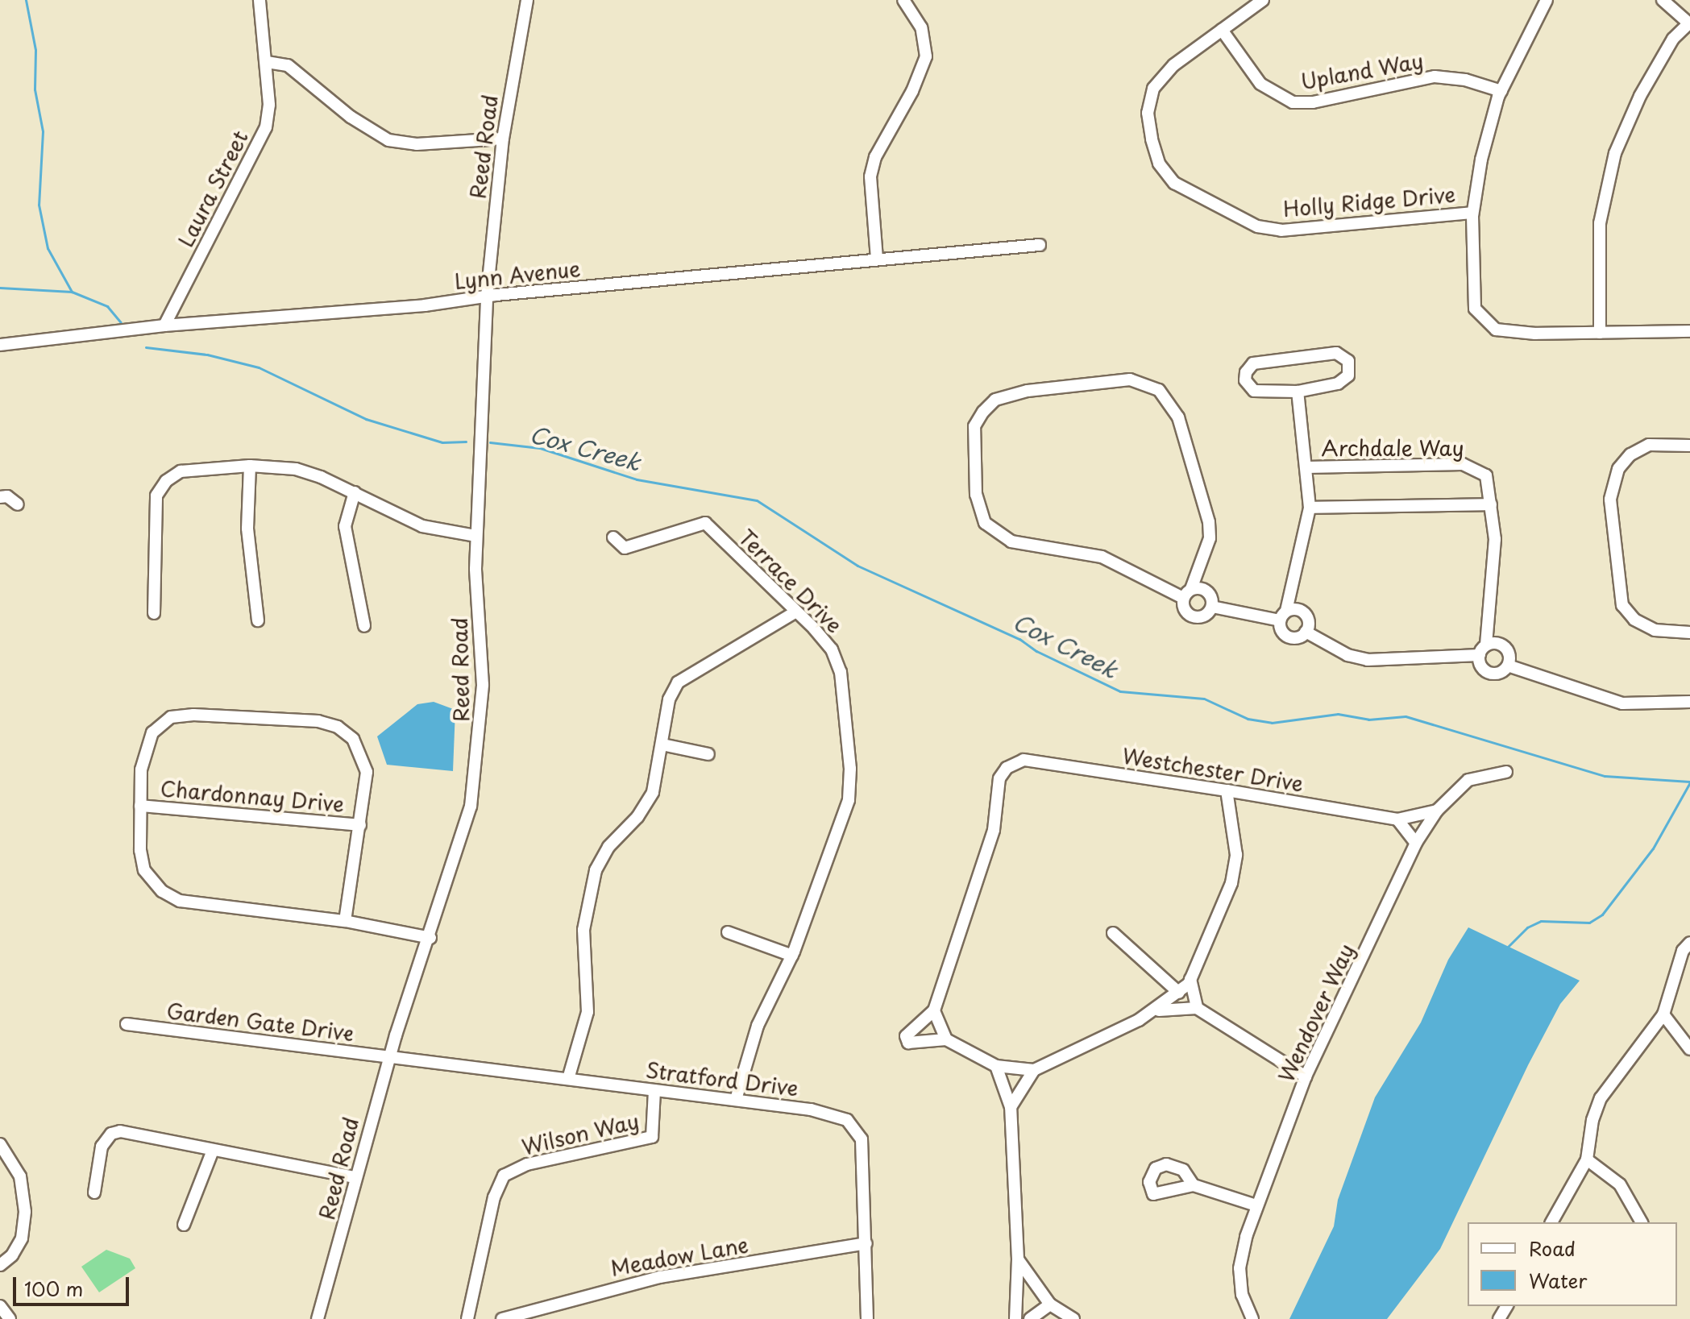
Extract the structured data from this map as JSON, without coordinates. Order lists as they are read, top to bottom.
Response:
{
  "streets": {
    "street": [
      "Upland Way",
      "Reed Road",
      "Laura Street",
      "Holly Ridge Drive",
      "Lynn Avenue",
      "Archdale Way",
      "Terrace Drive",
      "Westchester Drive",
      "Chardonnay Drive",
      "Wendover Way",
      "Garden Gate Drive",
      "Stratford Drive",
      "Wilson Way",
      "Meadow Lane"
    ]
  },
  "crossings": [
    ["Upland Way", "Holly Ridge Drive"],
    ["Reed Road", "Lynn Avenue"],
    ["Reed Road", "Garden Gate Drive"],
    ["Reed Road", "Stratford Drive"],
    ["Laura Street", "Lynn Avenue"],
    ["Terrace Drive", "Stratford Drive"],
    ["Garden Gate Drive", "Stratford Drive"],
    ["Stratford Drive", "Wilson Way"],
    ["Stratford Drive", "Meadow Lane"]
  ],
  "water": ["Cox Creek"],
  "legend": ["Road", "Water"],
  "scale_bar": "100 m"
}
